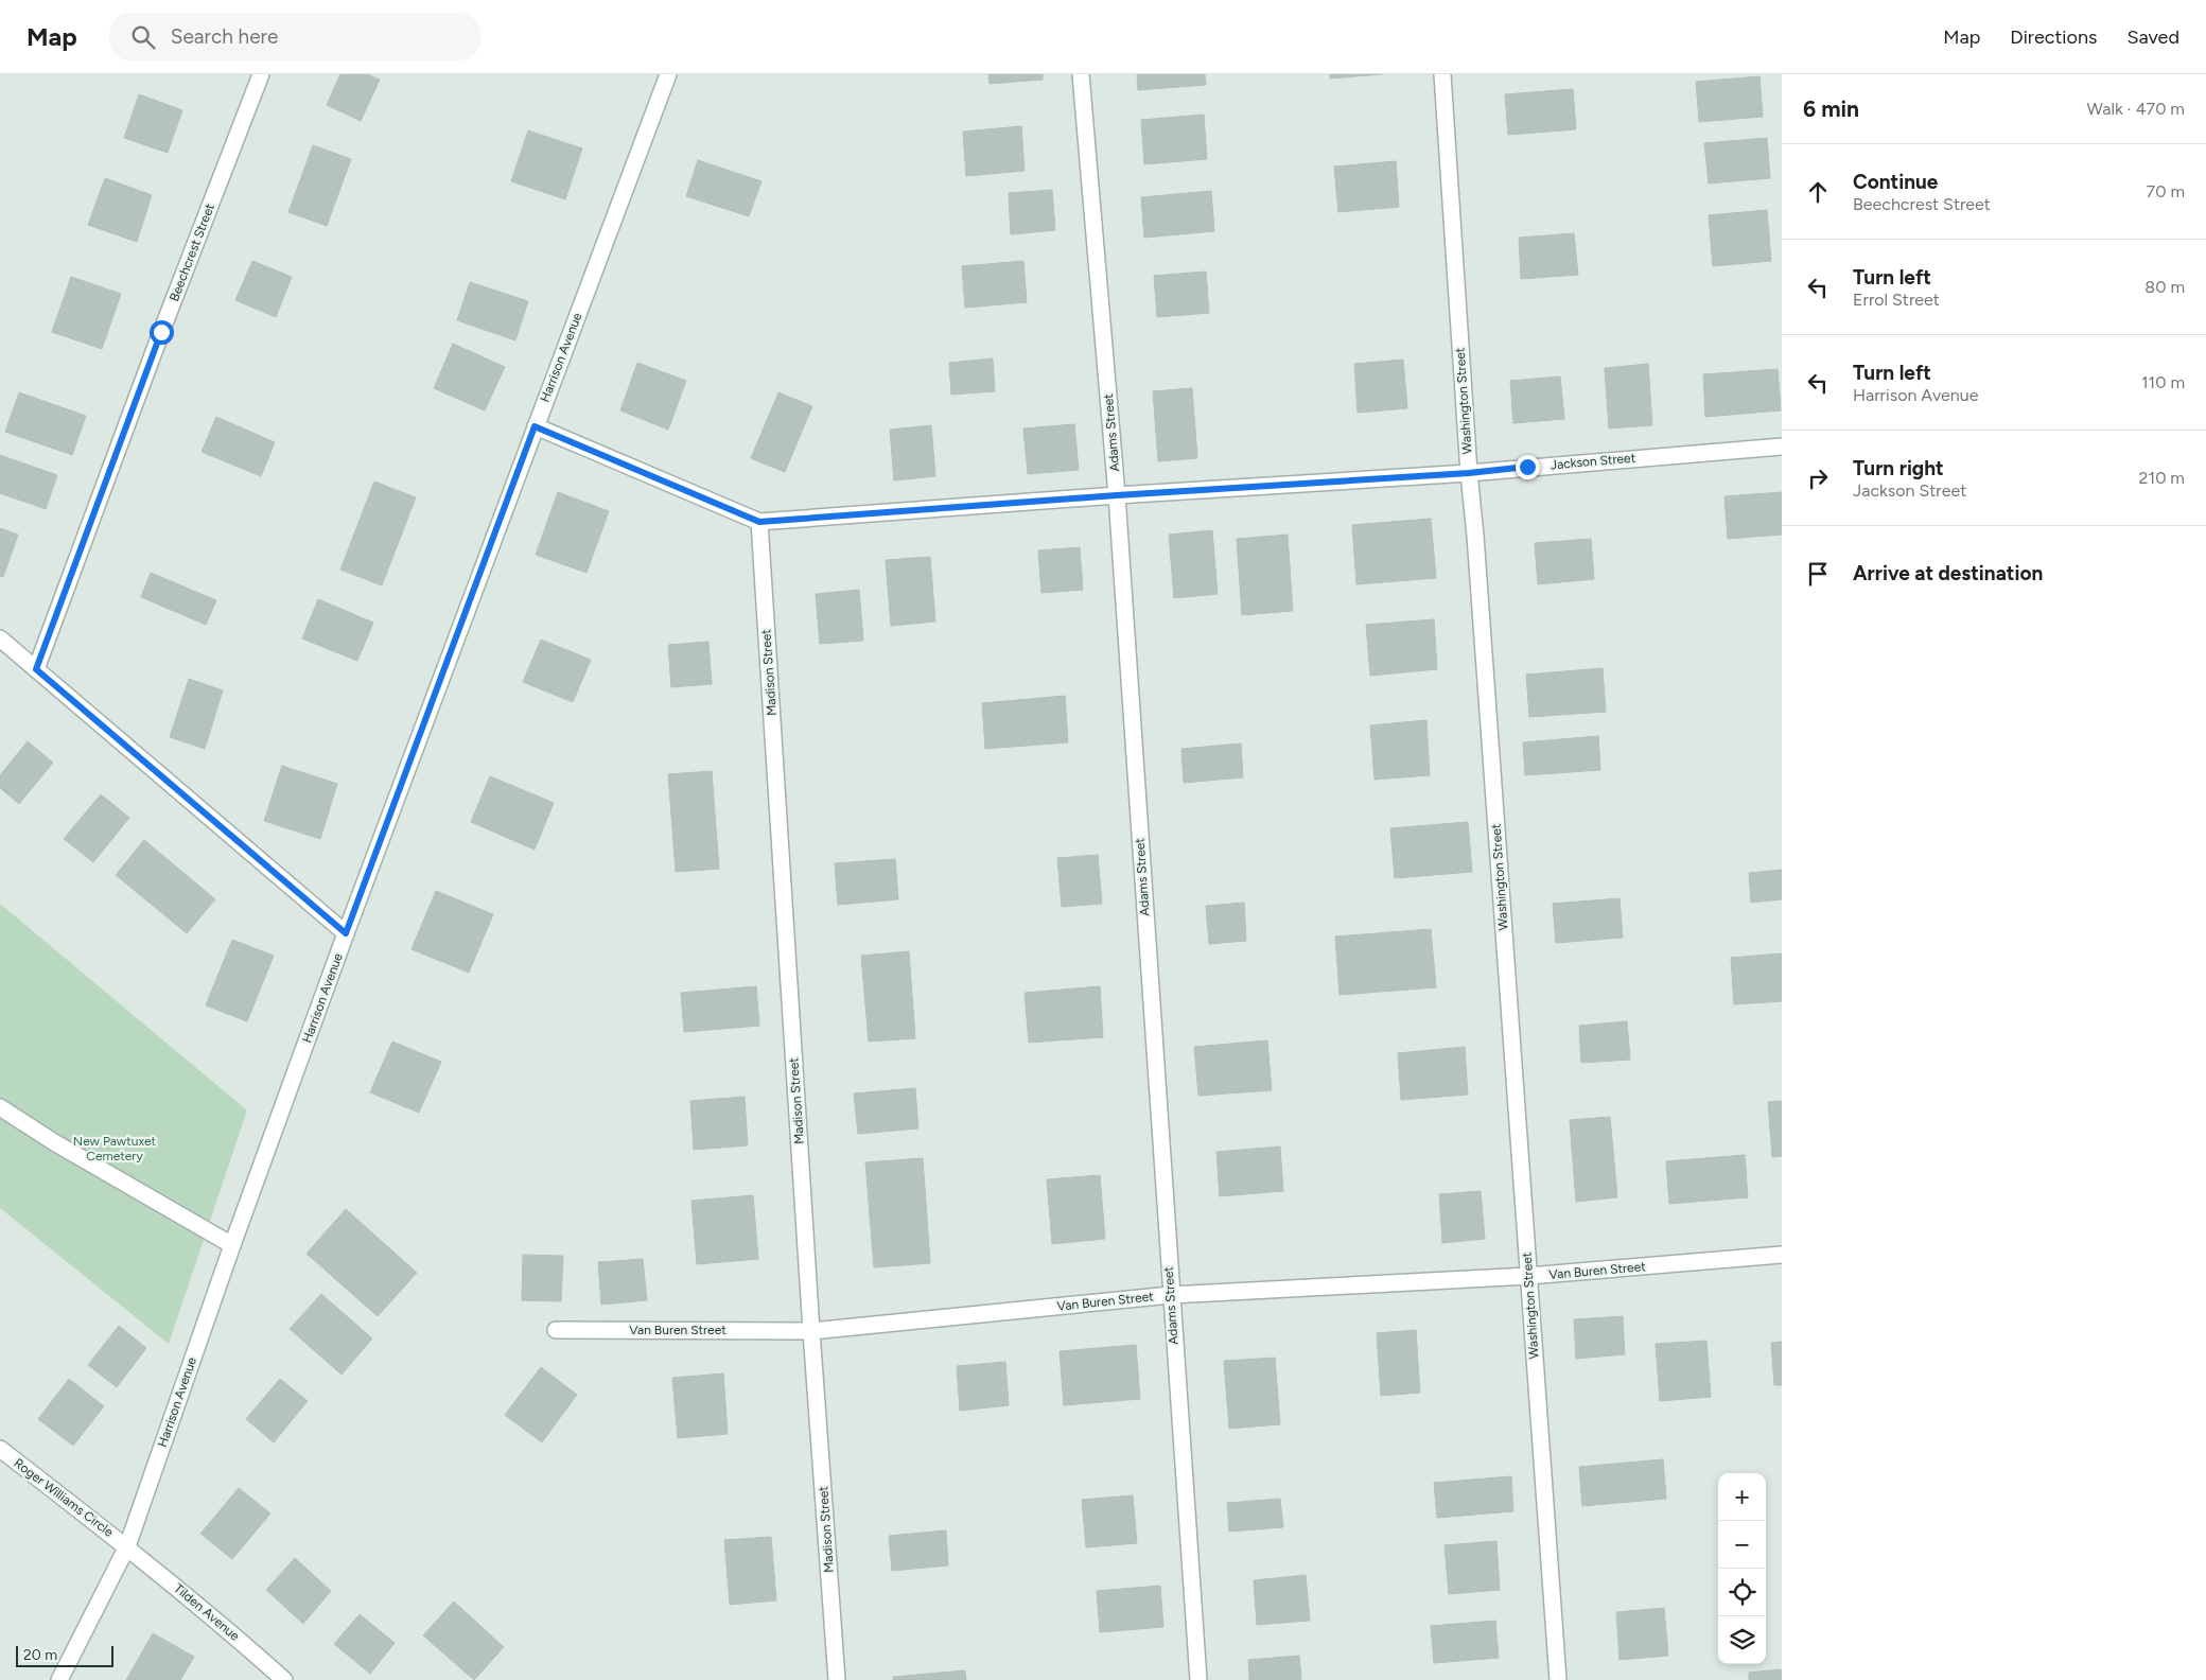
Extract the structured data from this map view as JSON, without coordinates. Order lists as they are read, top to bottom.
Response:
{
  "streets": {
    "street": [
      "Beechcrest Street",
      "Harrison Avenue",
      "Washington Street",
      "Adams Street",
      "Jackson Street",
      "Madison Street",
      "Van Buren Street",
      "Roger Williams Circle",
      "Tilden Avenue"
    ]
  },
  "crossings": [
    ["Harrison Avenue", "Jackson Street"],
    ["Harrison Avenue", "Roger Williams Circle"],
    ["Harrison Avenue", "Tilden Avenue"],
    ["Washington Street", "Jackson Street"],
    ["Washington Street", "Van Buren Street"],
    ["Adams Street", "Jackson Street"],
    ["Adams Street", "Van Buren Street"],
    ["Jackson Street", "Madison Street"],
    ["Madison Street", "Van Buren Street"],
    ["Roger Williams Circle", "Tilden Avenue"]
  ],
  "parks": ["New Pawtuxet Cemetery"],
  "scale_bar": "20 m",
  "page": {
    "header": "Map",
    "search": "Search here",
    "nav": ["Map", "Directions", "Saved"],
    "heading": ["6 min", "Walk · 470 m"],
    "list": [
      ["Continue", "Beechcrest Street", "70 m"],
      ["Turn left", "Errol Street", "80 m"],
      ["Turn left", "Harrison Avenue", "110 m"],
      ["Turn right", "Jackson Street", "210 m"],
      "Arrive at destination"
    ],
    "map_buttons": ["+", "−"],
    "scale": "20 m"
  }
}
